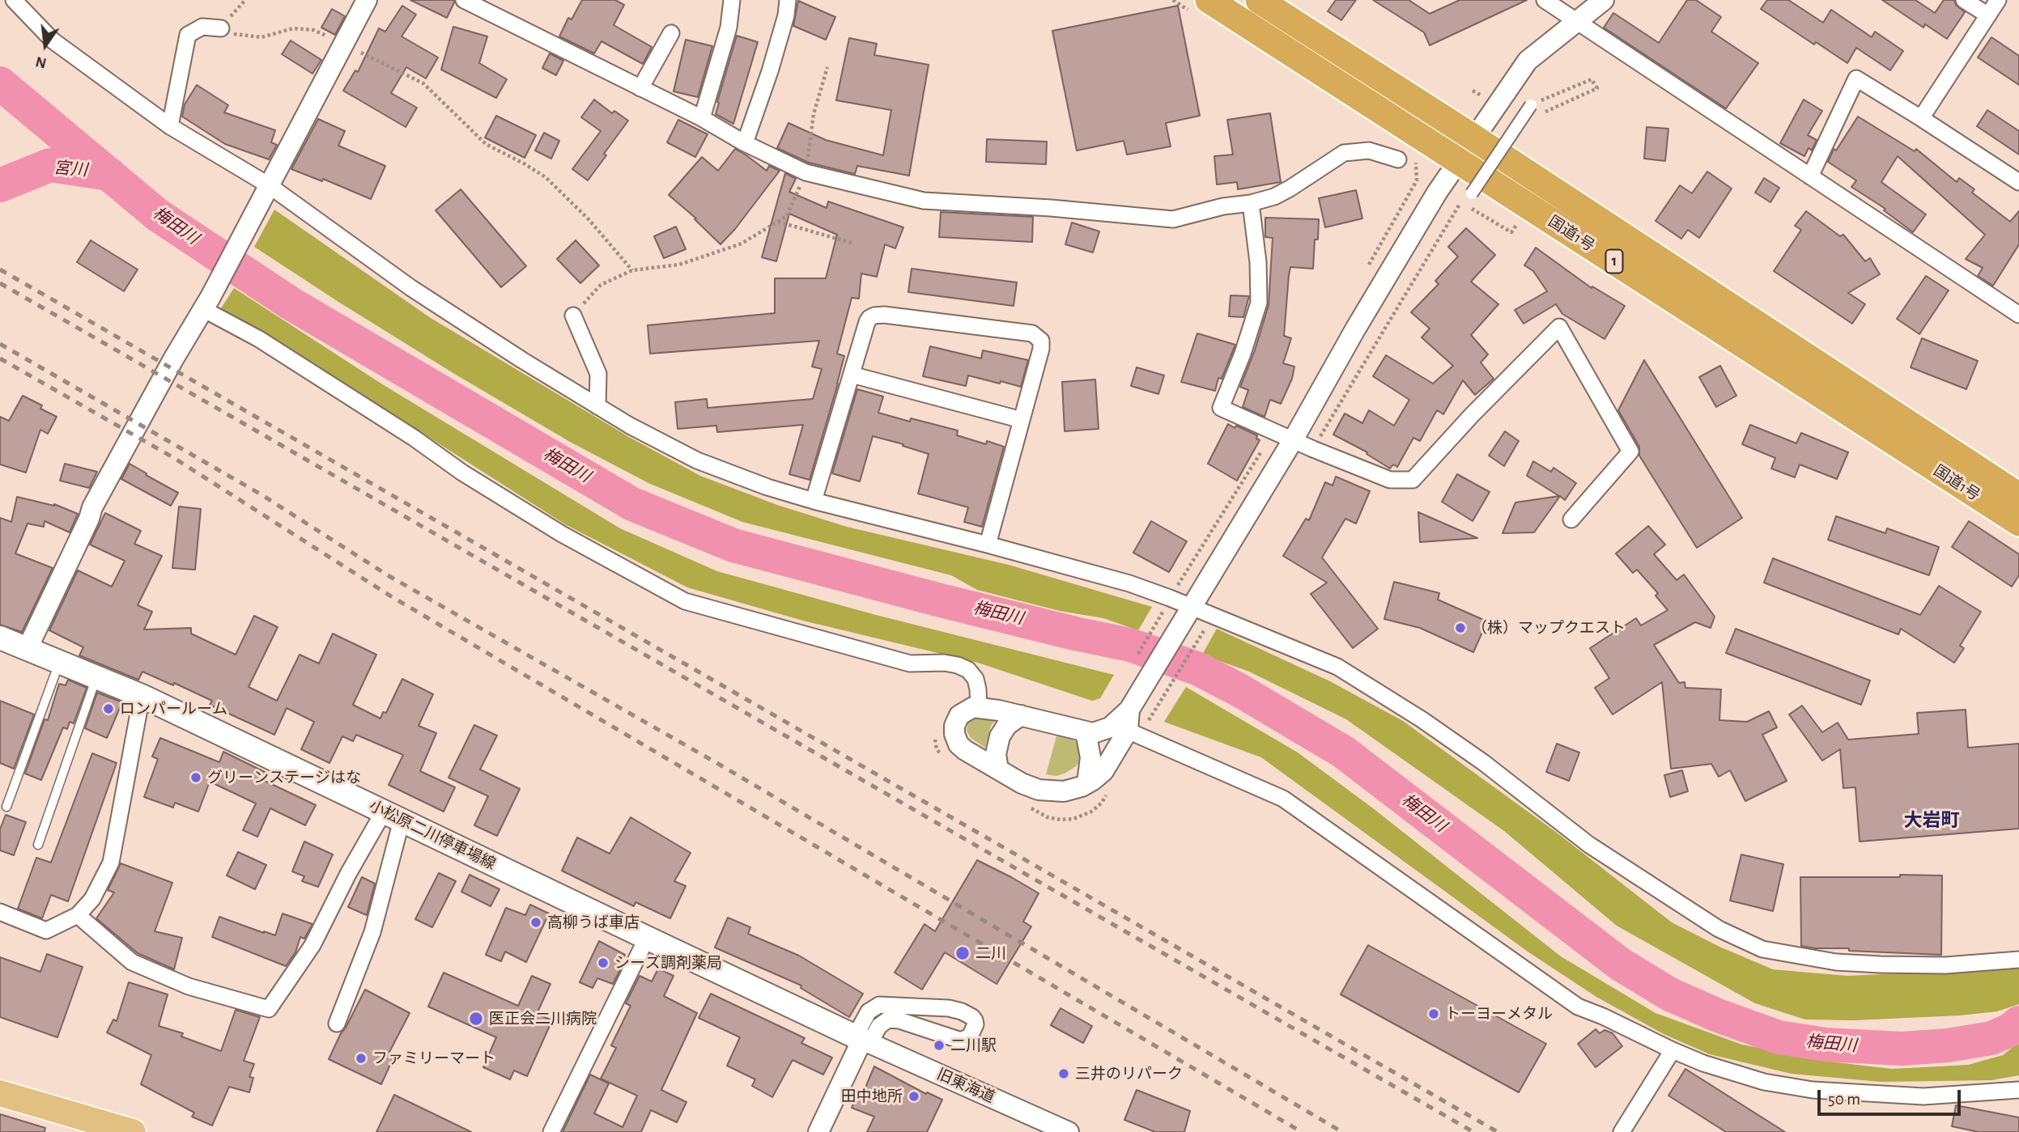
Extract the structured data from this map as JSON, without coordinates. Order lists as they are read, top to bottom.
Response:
{
  "streets": {
    "highway": ["国道1号", "1"],
    "main road": ["小松原二川停車場線"],
    "street": ["旧東海道"]
  },
  "crossings": [
    ["小松原二川停車場線", "旧東海道"]
  ],
  "districts": ["大岩町"],
  "water": ["宮川", "梅田川"],
  "places": [
    "（株）マップクエスト",
    "ロンパールーム",
    "グリーンステージはな",
    "高柳うば車店",
    "二川",
    "シーズ調剤薬局",
    "トーヨーメタル",
    "医正会二川病院",
    "二川駅",
    "ファミリーマート",
    "三井のリパーク",
    "田中地所"
  ],
  "scale_bar": "50 m",
  "north": "bottom"
}
